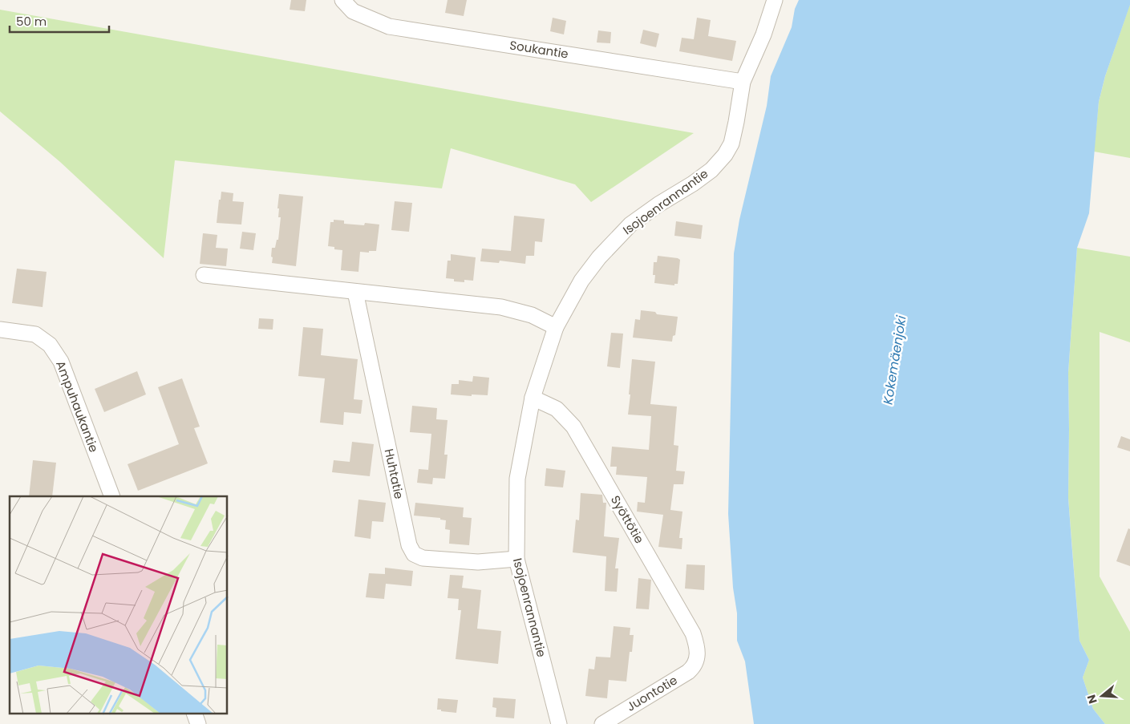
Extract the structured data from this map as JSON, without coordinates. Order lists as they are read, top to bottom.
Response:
{
  "streets": {
    "street": [
      "Soukantie",
      "Isojoenrannantie",
      "Ampuhaukantie",
      "Huhtatie",
      "Syöttötie",
      "Juontotie"
    ]
  },
  "crossings": [
    ["Soukantie", "Isojoenrannantie"],
    ["Isojoenrannantie", "Huhtatie"],
    ["Isojoenrannantie", "Syöttötie"],
    ["Syöttötie", "Juontotie"]
  ],
  "water": ["Kokemäenjoki"],
  "scale_bar": "50 m",
  "north": "left"
}
